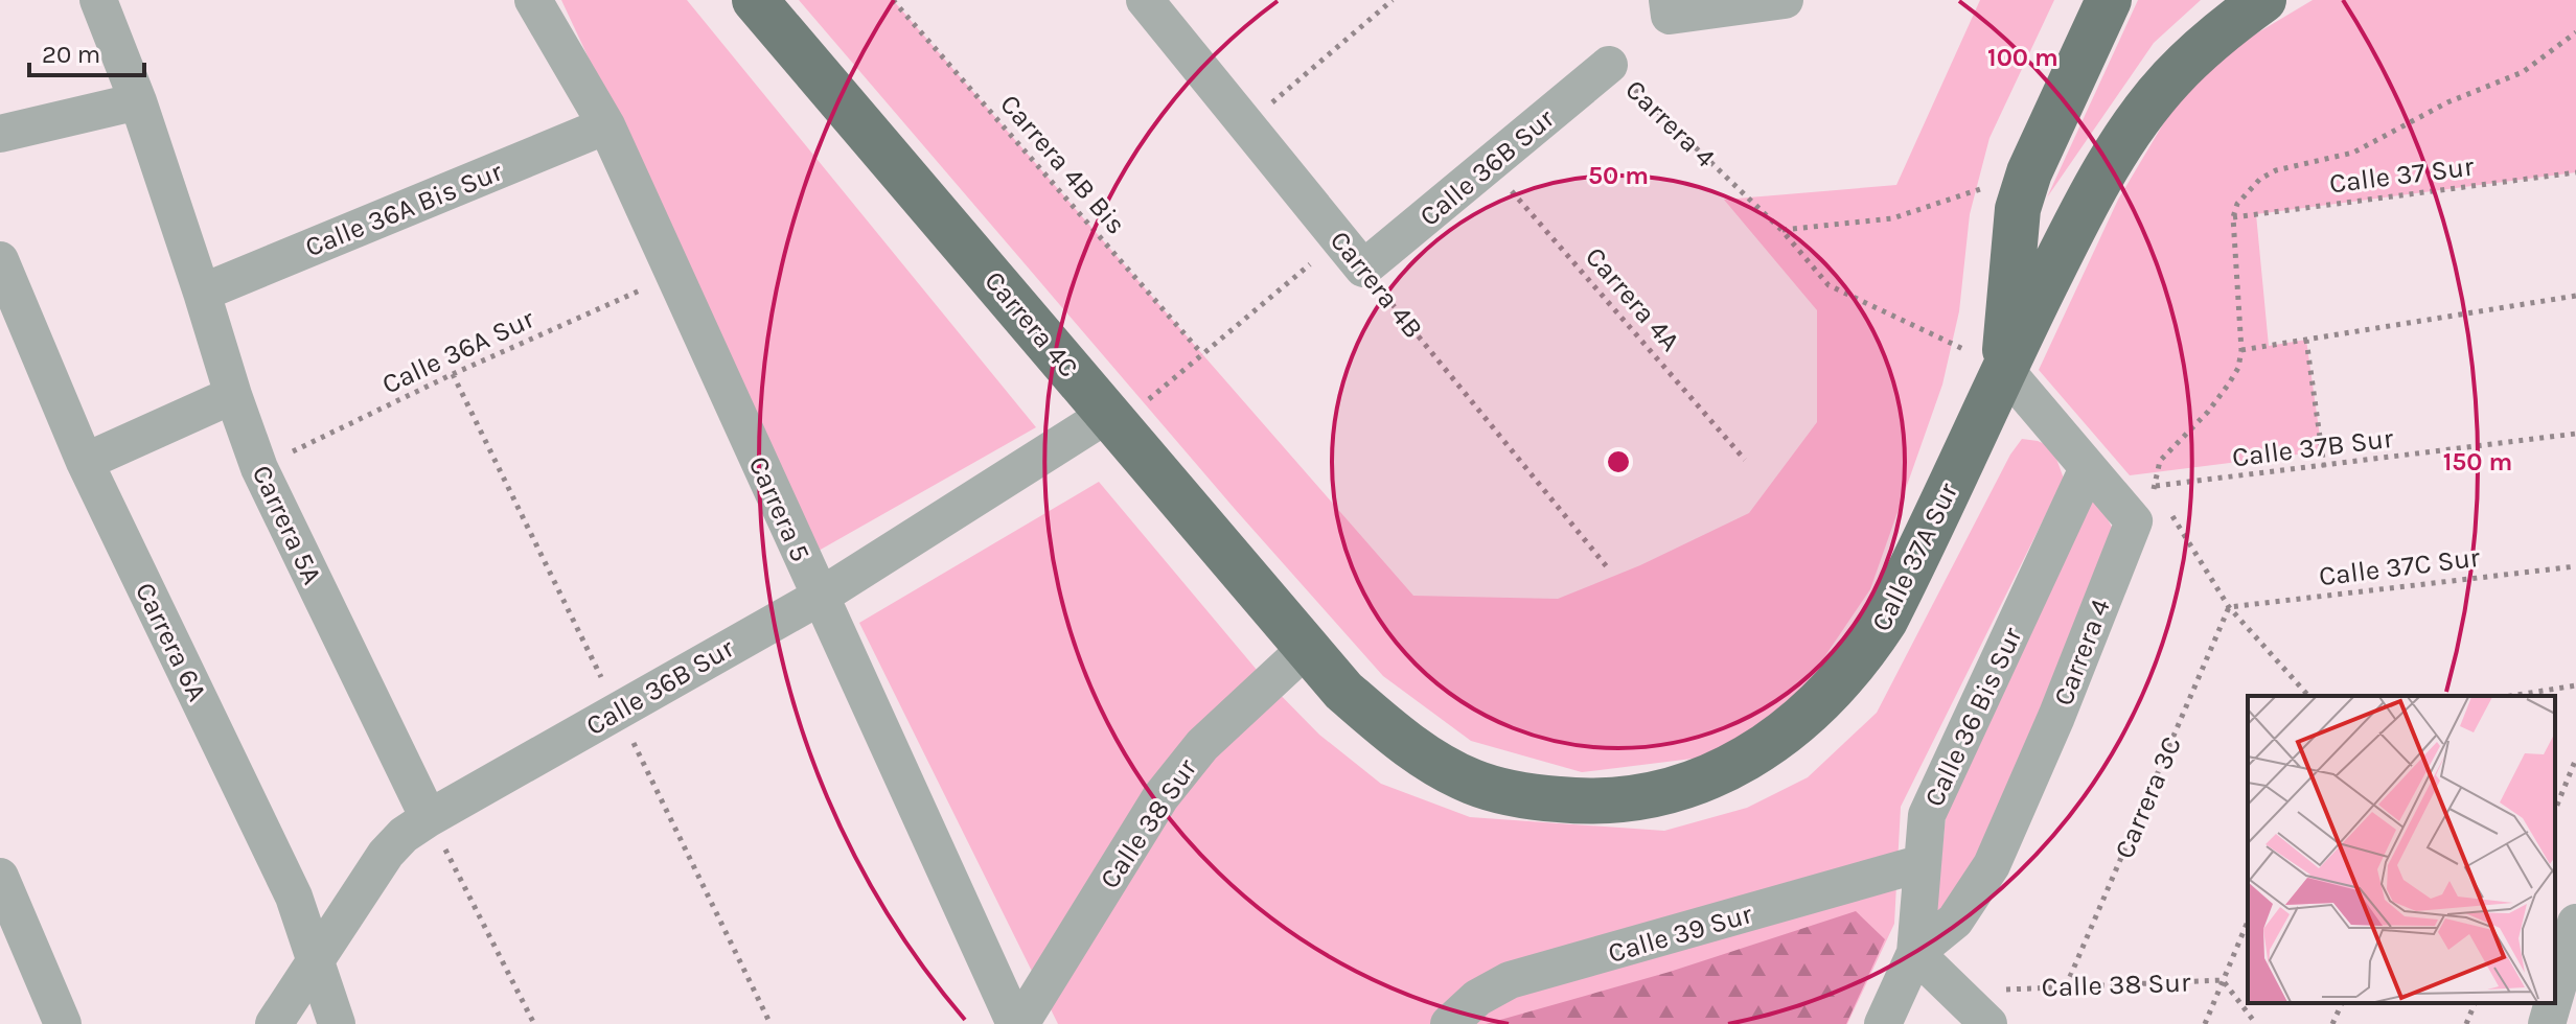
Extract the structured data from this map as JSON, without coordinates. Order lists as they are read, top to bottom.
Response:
{
  "streets": {
    "main road": ["Carrera 4C", "Calle 37A Sur"],
    "street": [
      "Carrera 4",
      "Calle 36B Sur",
      "Calle 36A Bis Sur",
      "Carrera 4B",
      "Carrera 5",
      "Carrera 5A",
      "Carrera 6A",
      "Calle 36 Bis Sur",
      "Calle 38 Sur",
      "Calle 39 Sur"
    ],
    "path": [
      "Carrera 4B Bis",
      "Calle 37 Sur",
      "Carrera 4A",
      "Calle 36A Sur",
      "Calle 37B Sur",
      "Calle 37C Sur",
      "Carrera 3C"
    ]
  },
  "crossings": [
    ["Carrera 4", "Calle 36B Sur"],
    ["Carrera 4", "Calle 37A Sur"],
    ["Carrera 4", "Calle 36 Bis Sur"],
    ["Calle 36B Sur", "Carrera 4B"],
    ["Calle 36B Sur", "Carrera 4A"],
    ["Calle 36B Sur", "Carrera 4C"],
    ["Calle 36B Sur", "Carrera 5"],
    ["Calle 36B Sur", "Carrera 5A"],
    ["Calle 36B Sur", "Carrera 6A"],
    ["Calle 36A Bis Sur", "Carrera 5"],
    ["Calle 36A Bis Sur", "Carrera 5A"],
    ["Carrera 4C", "Calle 37A Sur"],
    ["Carrera 4C", "Calle 38 Sur"],
    ["Calle 36A Sur", "Carrera 5"],
    ["Calle 36A Sur", "Carrera 5A"],
    ["Carrera 5", "Calle 38 Sur"],
    ["Calle 37A Sur", "Calle 38 Sur"],
    ["Calle 37C Sur", "Carrera 3C"],
    ["Calle 36 Bis Sur", "Calle 39 Sur"],
    ["Carrera 3C", "Calle 38 Sur"]
  ],
  "scale_bar": "20 m",
  "rings": ["100 m", "50 m", "150 m"]
}
